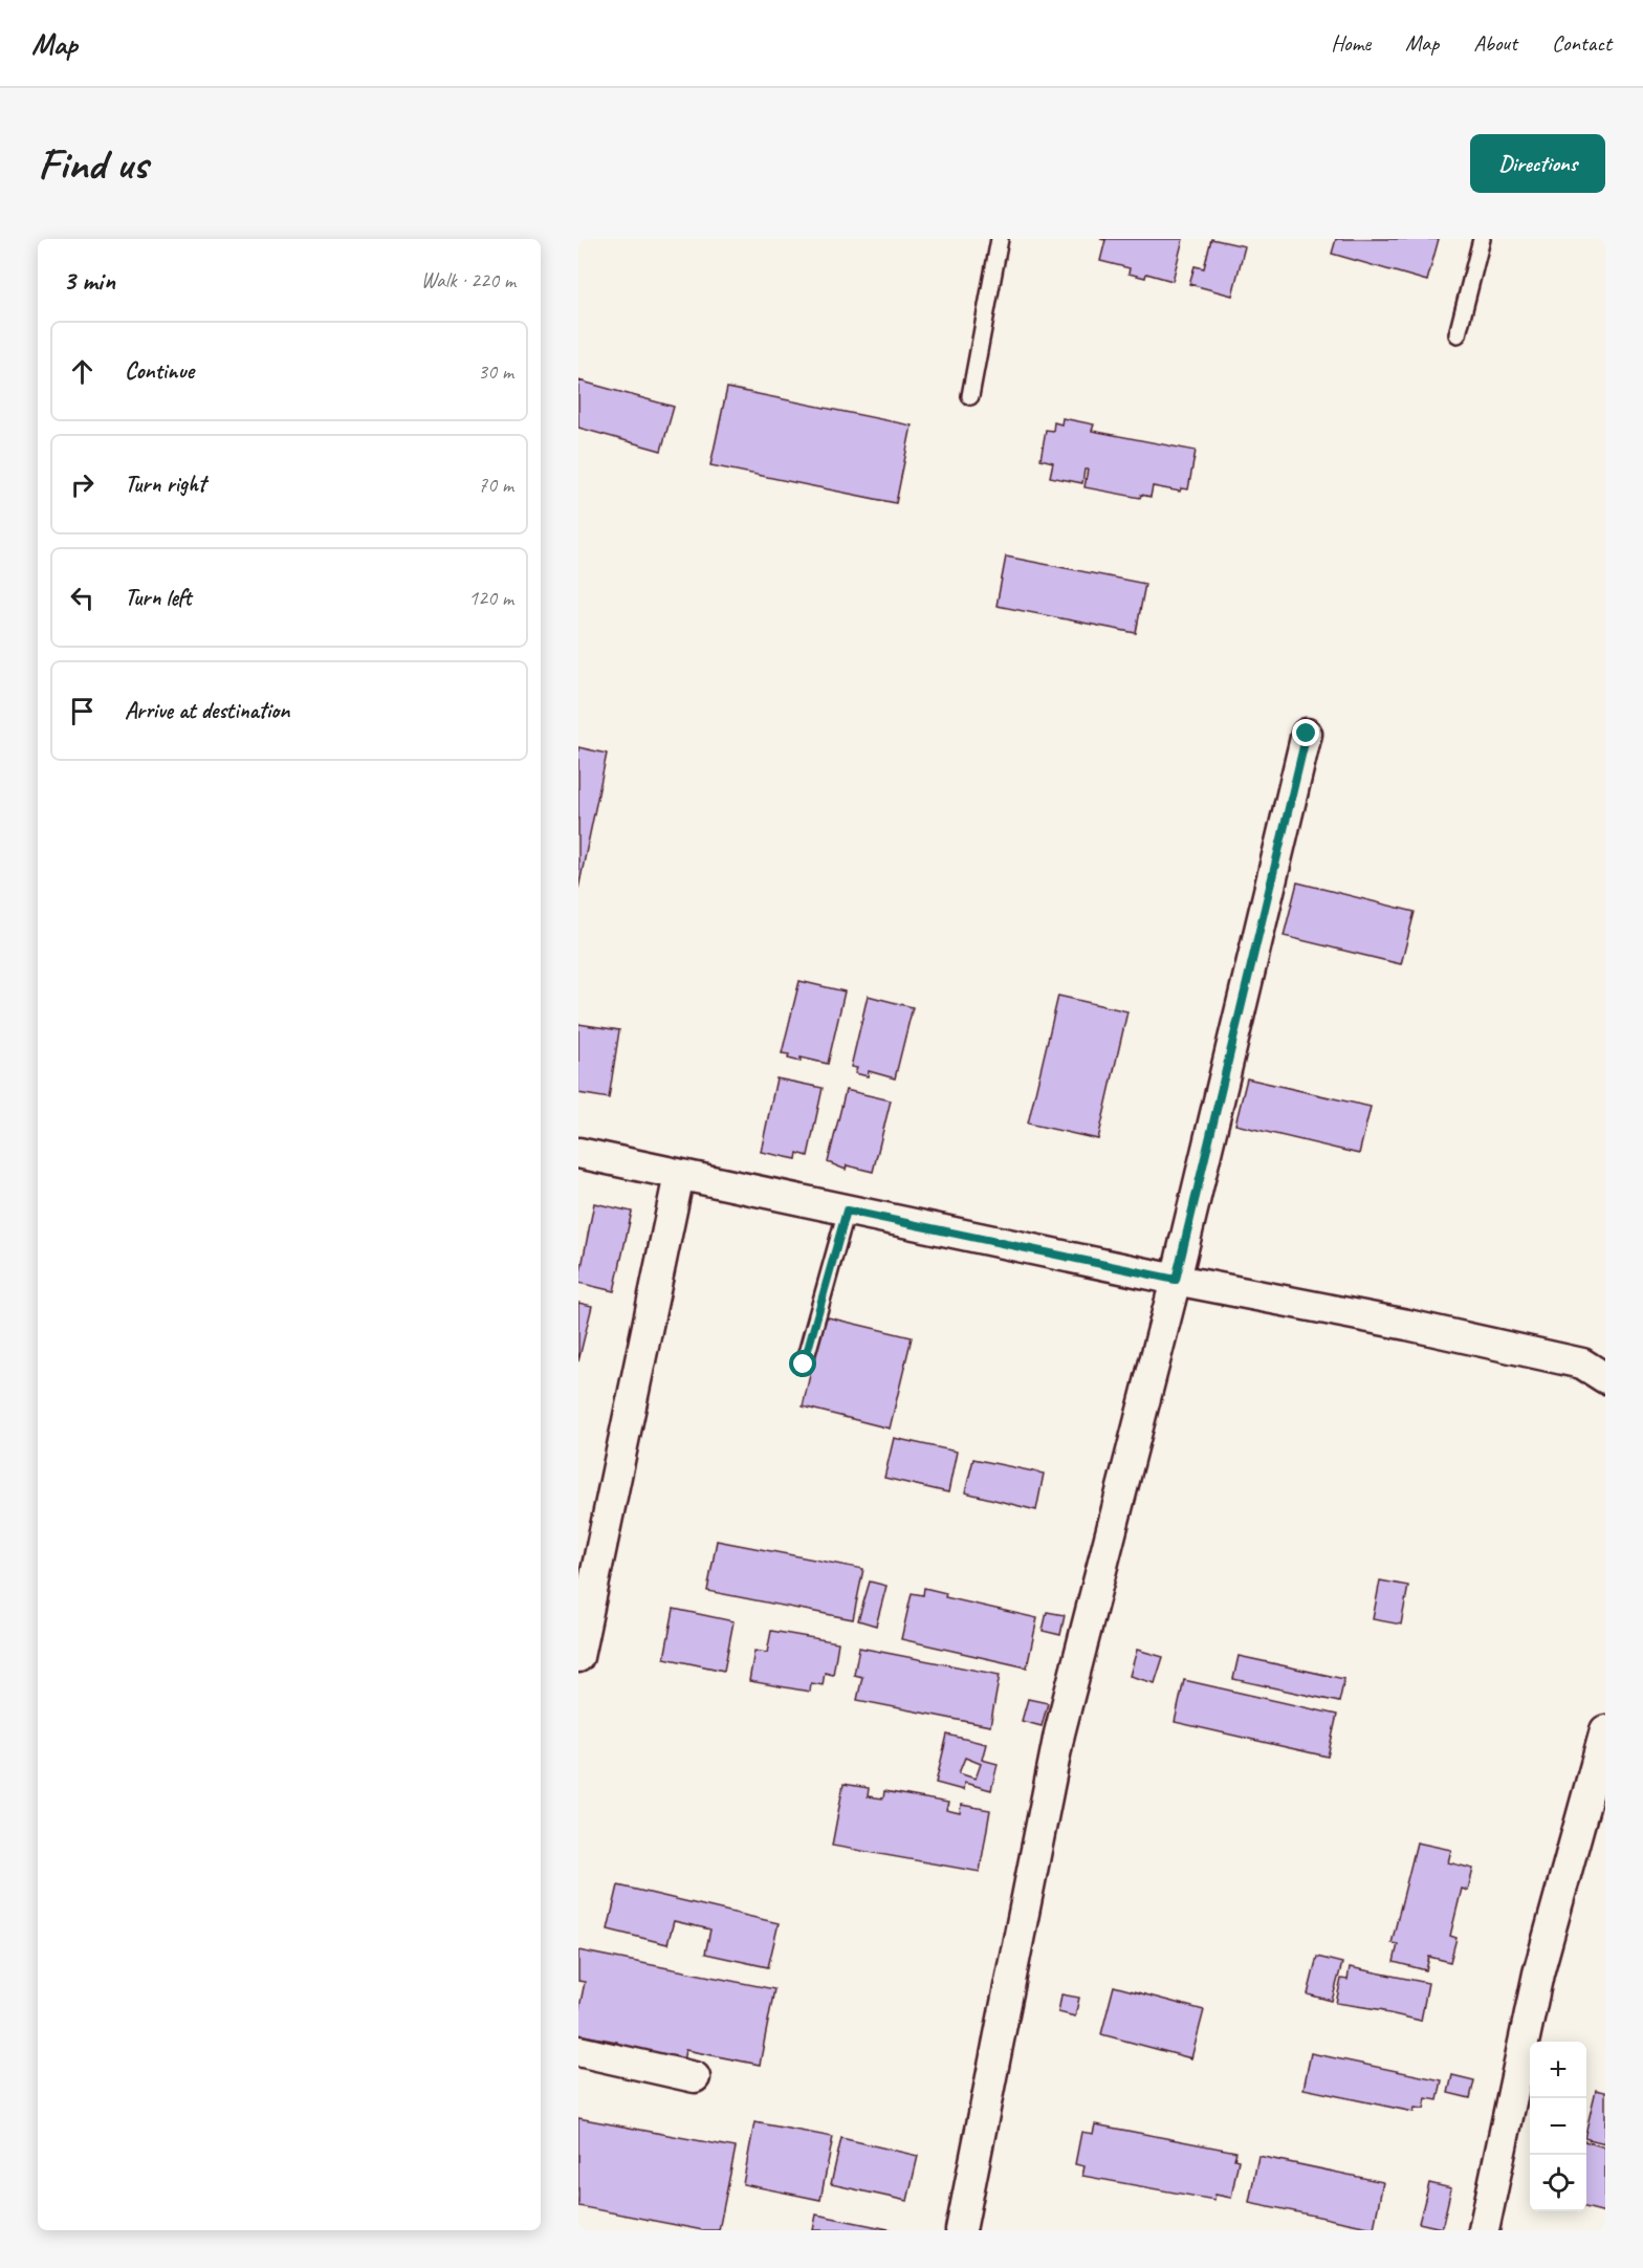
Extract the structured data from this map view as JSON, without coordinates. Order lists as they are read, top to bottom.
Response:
{
  "page": {
    "header": "Map",
    "nav": [
      "Home",
      "Map",
      "About",
      "Contact"
    ],
    "buttons": "Directions",
    "title": "Find us",
    "heading": ["3 min", "Walk · 220 m"],
    "list": [
      ["Continue", "30 m"],
      ["Turn right", "70 m"],
      ["Turn left", "120 m"],
      "Arrive at destination"
    ],
    "map_buttons": ["+", "−"]
  }
}
